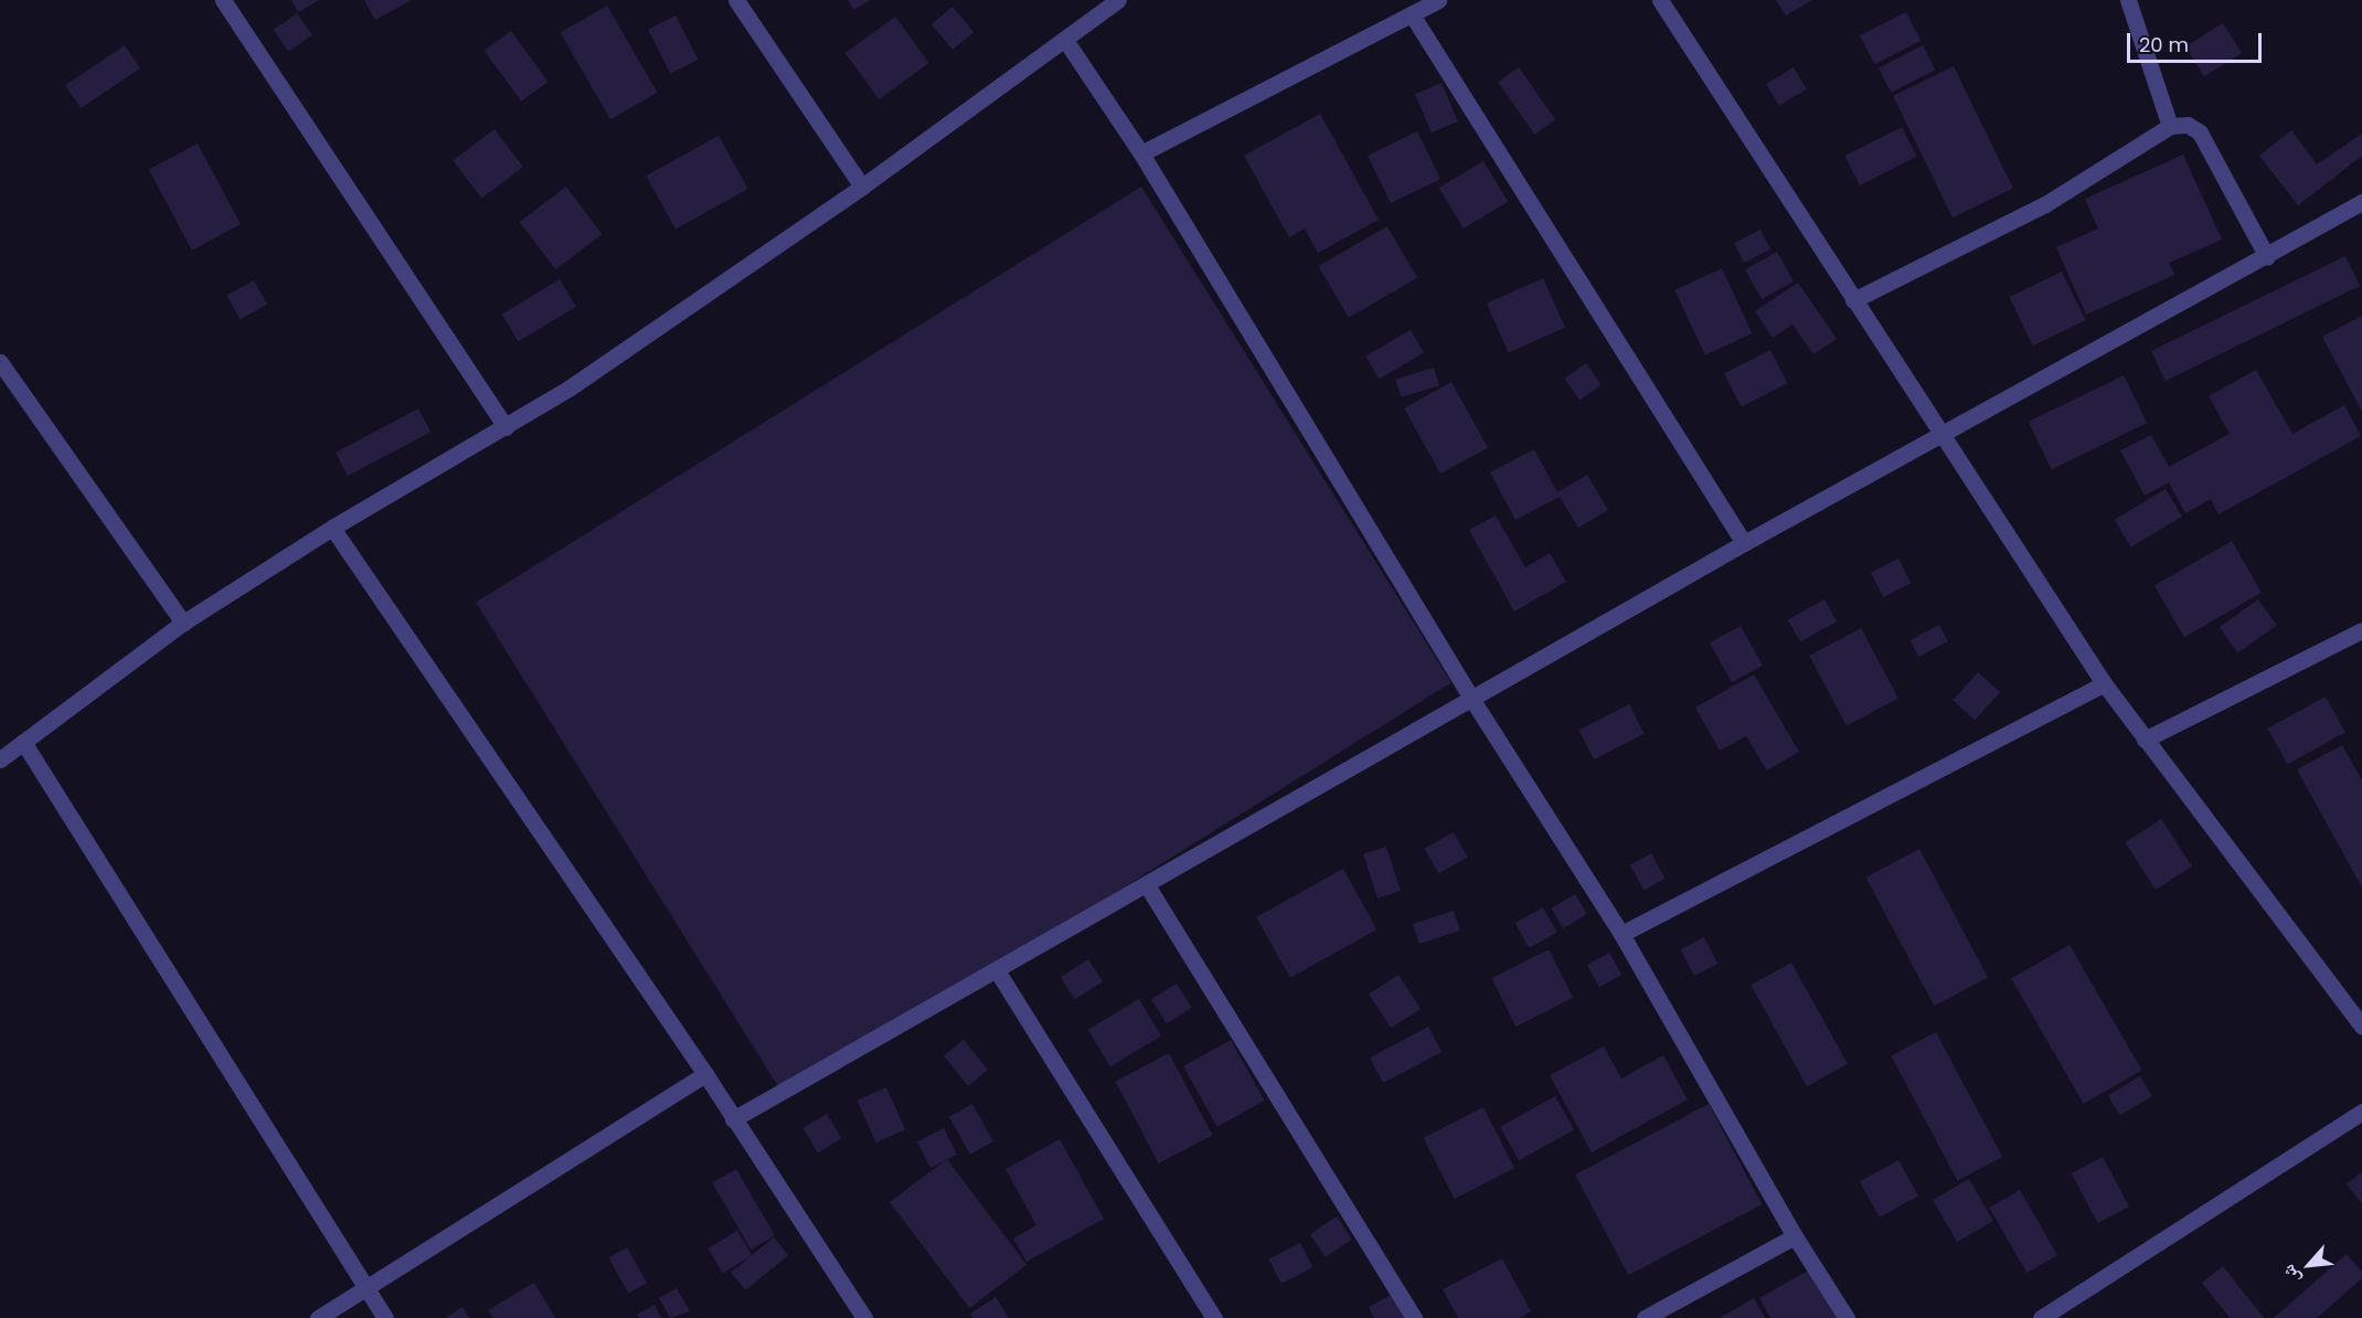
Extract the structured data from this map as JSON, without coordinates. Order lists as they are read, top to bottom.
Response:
{
  "scale_bar": "20 m",
  "north": "bottom left"
}
